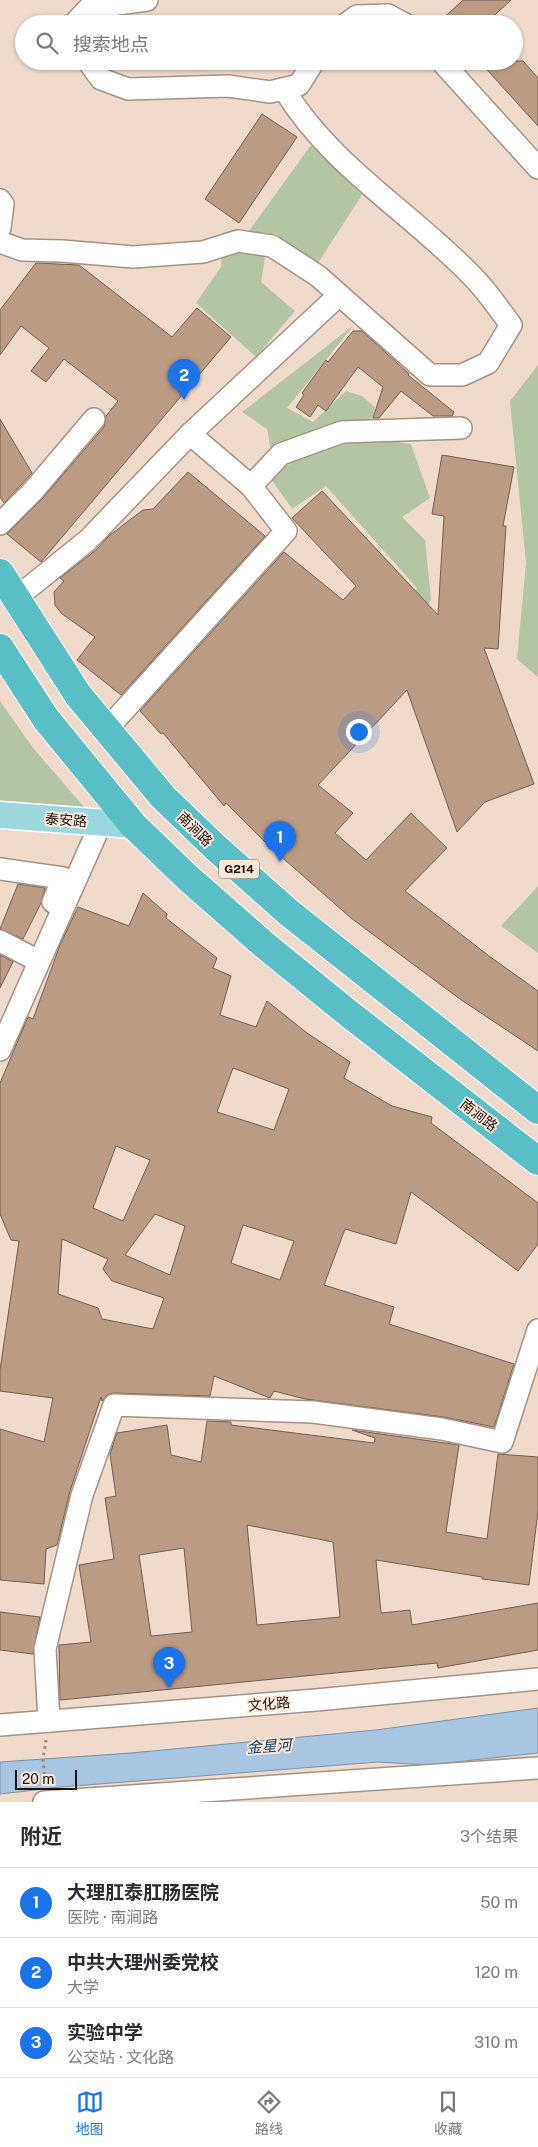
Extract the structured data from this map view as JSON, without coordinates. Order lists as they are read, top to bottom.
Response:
{
  "streets": {
    "highway": ["南涧路", "G214"],
    "main road": ["泰安路"],
    "street": ["文化路"]
  },
  "crossings": [
    ["泰安路", "南涧路"]
  ],
  "water": ["金星河"],
  "scale_bar": "20 m",
  "page": {
    "search": "搜索地点",
    "pins": ["2", "1", "3"],
    "scale": "20 m",
    "heading": ["附近", "3个结果"],
    "list": [
      {
        "mark": "1",
        "name": "大理肛泰肛肠医院",
        "note": "医院 · 南涧路",
        "value": "50 m"
      },
      {
        "mark": "2",
        "name": "中共大理州委党校",
        "note": "大学",
        "value": "120 m"
      },
      {
        "mark": "3",
        "name": "实验中学",
        "note": "公交站 · 文化路",
        "value": "310 m"
      }
    ],
    "nav": ["地图", "路线", "收藏"]
  }
}
